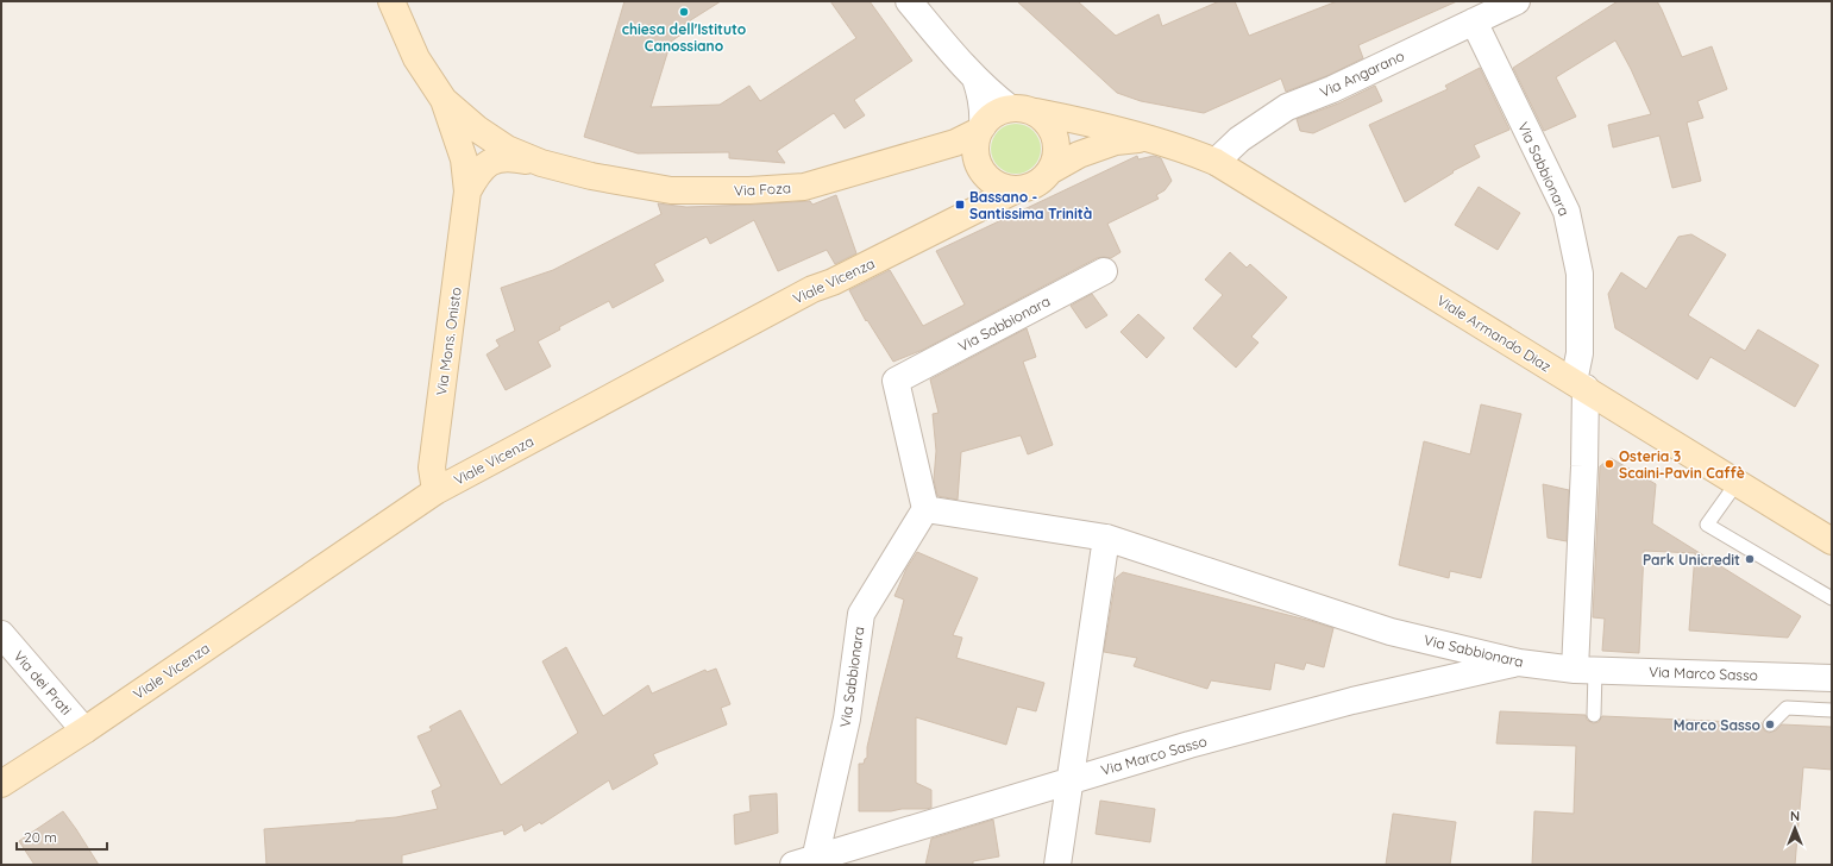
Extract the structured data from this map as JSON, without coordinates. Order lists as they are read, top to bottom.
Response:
{
  "streets": {
    "street": [
      "Via Angarano",
      "Via Sabbionara",
      "Via Foza",
      "Viale Vicenza",
      "Viale Armando Diaz",
      "Via Mons. Onisto",
      "Via Marco Sasso",
      "Via dei Prati"
    ]
  },
  "crossings": [
    ["Via Angarano", "Via Sabbionara"],
    ["Via Angarano", "Viale Armando Diaz"],
    ["Via Sabbionara", "Viale Armando Diaz"],
    ["Via Sabbionara", "Via Marco Sasso"],
    ["Via Foza", "Viale Vicenza"],
    ["Via Foza", "Viale Armando Diaz"],
    ["Via Foza", "Via Mons. Onisto"],
    ["Viale Vicenza", "Viale Armando Diaz"],
    ["Viale Vicenza", "Via Mons. Onisto"],
    ["Viale Vicenza", "Via dei Prati"]
  ],
  "places": {
    "other": [
      "chiesa dell'Istituto Canossiano",
      "Osteria 3 Scaini-Pavin Caffè",
      "Park Unicredit",
      "Marco Sasso"
    ],
    "transit": ["Bassano - Santissima Trinità"]
  },
  "scale_bar": "20 m",
  "north": "top"
}
